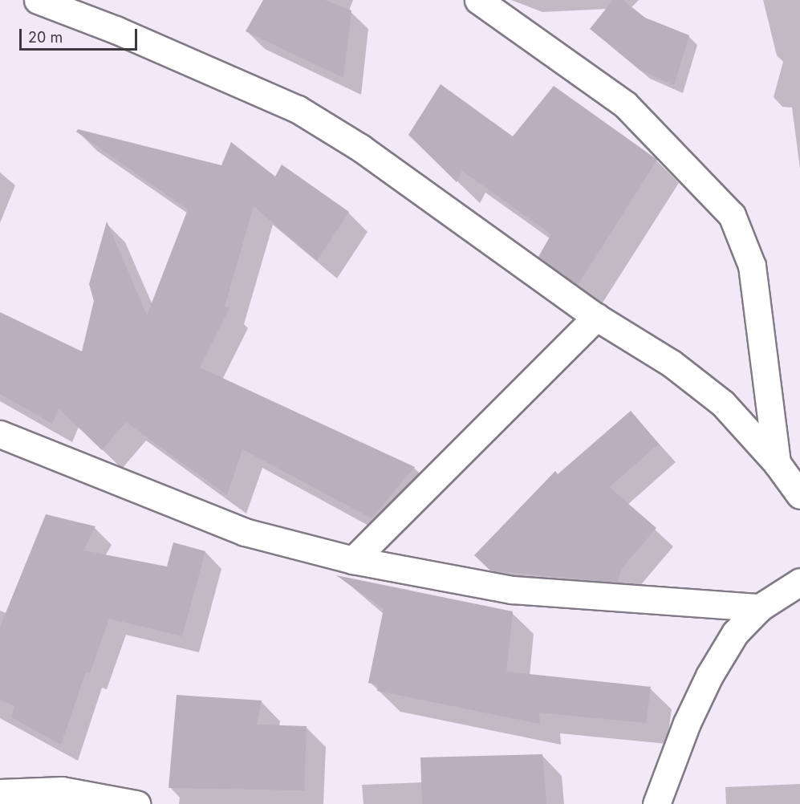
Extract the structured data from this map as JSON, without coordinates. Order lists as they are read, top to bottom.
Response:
{
  "scale_bar": "20 m"
}
